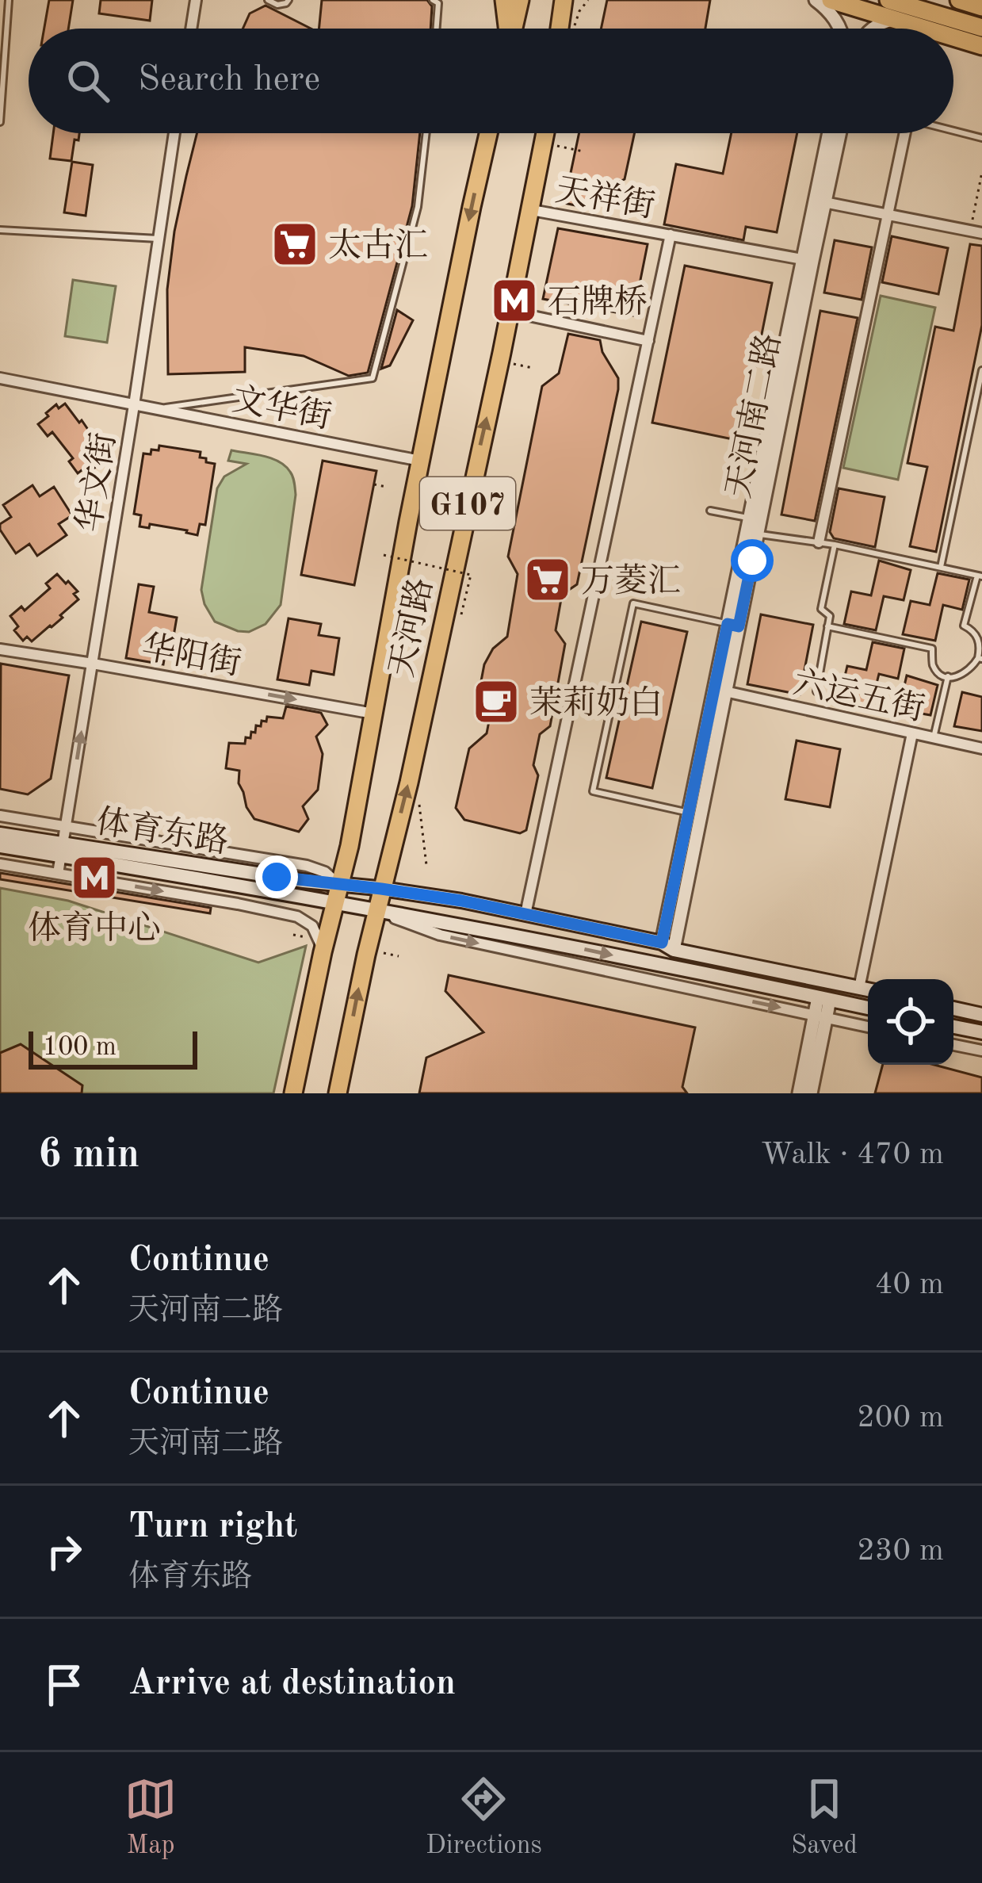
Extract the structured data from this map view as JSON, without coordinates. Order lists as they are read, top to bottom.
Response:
{
  "streets": {
    "highway": ["G107", "天河路"],
    "main road": ["体育东路"],
    "street": [
      "天祥街",
      "文华街",
      "天河南二路",
      "华文街",
      "华阳街",
      "六运五街"
    ]
  },
  "crossings": [
    ["天祥街", "天河南二路"],
    ["天祥街", "天河路"],
    ["文华街", "华文街"],
    ["文华街", "天河路"],
    ["天河南二路", "六运五街"],
    ["天河南二路", "体育东路"],
    ["华文街", "华阳街"],
    ["华文街", "体育东路"],
    ["天河路", "华阳街"],
    ["天河路", "体育东路"]
  ],
  "one_way": ["华阳街"],
  "places": {
    "supermarket": ["太古汇", "万菱汇"],
    "metro station": ["石牌桥", "体育中心"],
    "cafe": ["茉莉奶白"]
  },
  "scale_bar": "100 m",
  "page": {
    "search": "Search here",
    "scale": "100 m",
    "heading": ["6 min", "Walk · 470 m"],
    "list": [
      ["Continue", "天河南二路", "40 m"],
      ["Continue", "天河南二路", "200 m"],
      ["Turn right", "体育东路", "230 m"],
      "Arrive at destination"
    ],
    "nav": ["Map", "Directions", "Saved"]
  }
}
